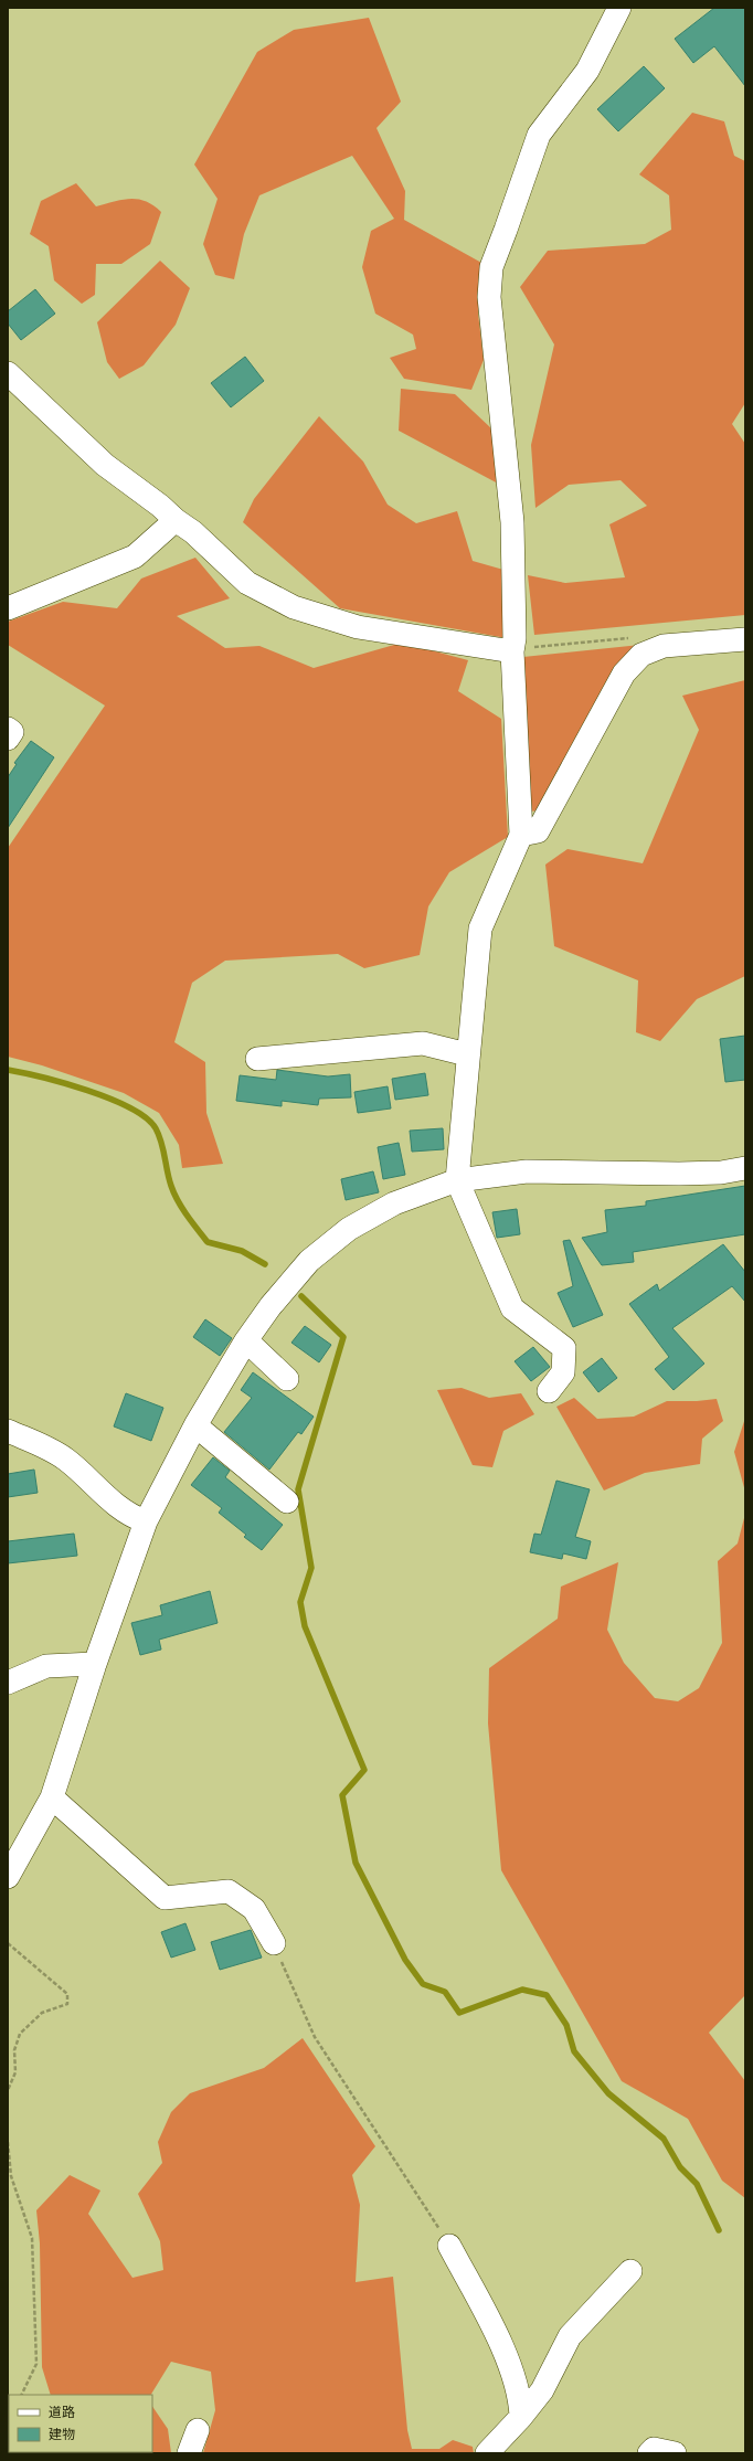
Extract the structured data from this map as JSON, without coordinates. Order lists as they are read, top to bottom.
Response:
{
  "legend": ["道路", "建物"]
}
